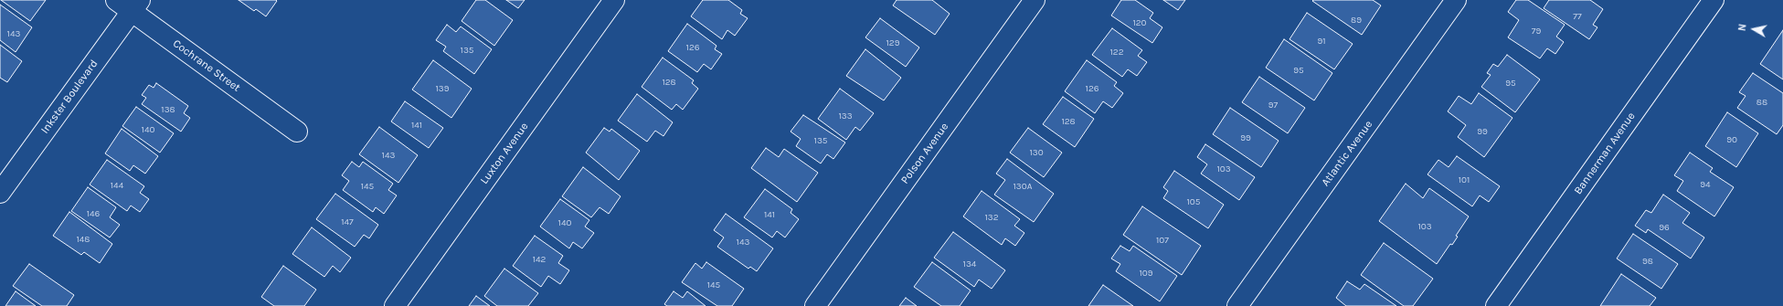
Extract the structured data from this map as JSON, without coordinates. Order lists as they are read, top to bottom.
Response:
{
  "streets": {
    "street": [
      "Cochrane Street",
      "Inkster Boulevard",
      "Luxton Avenue",
      "Polson Avenue",
      "Atlantic Avenue",
      "Bannerman Avenue"
    ]
  },
  "crossings": [
    ["Cochrane Street", "Inkster Boulevard"]
  ],
  "house_numbers": [
    "77",
    "89",
    "120",
    "79",
    "143",
    "91",
    "129",
    "126",
    "135",
    "122",
    "95",
    "128",
    "95",
    "139",
    "126",
    "88",
    "97",
    "138",
    "133",
    "128",
    "141",
    "140",
    "99",
    "99",
    "90",
    "135",
    "130",
    "143",
    "103",
    "101",
    "94",
    "144",
    "145",
    "130A",
    "105",
    "146",
    "141",
    "132",
    "147",
    "140",
    "103",
    "96",
    "148",
    "107",
    "143",
    "142",
    "98",
    "134",
    "109",
    "145"
  ],
  "north": "left"
}
